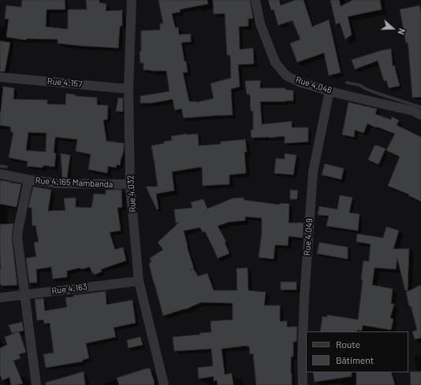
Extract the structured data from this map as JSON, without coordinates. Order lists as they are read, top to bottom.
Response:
{
  "streets": {
    "street": [
      "Rue 4.157",
      "Rue 4.046",
      "Rue 4.165 Mambanda",
      "Rue 4.032",
      "Rue 4.049",
      "Rue 4.163"
    ]
  },
  "crossings": [
    ["Rue 4.157", "Rue 4.032"],
    ["Rue 4.046", "Rue 4.049"],
    ["Rue 4.165 Mambanda", "Rue 4.032"],
    ["Rue 4.032", "Rue 4.163"]
  ],
  "legend": ["Route", "Bâtiment"],
  "north": "right"
}
